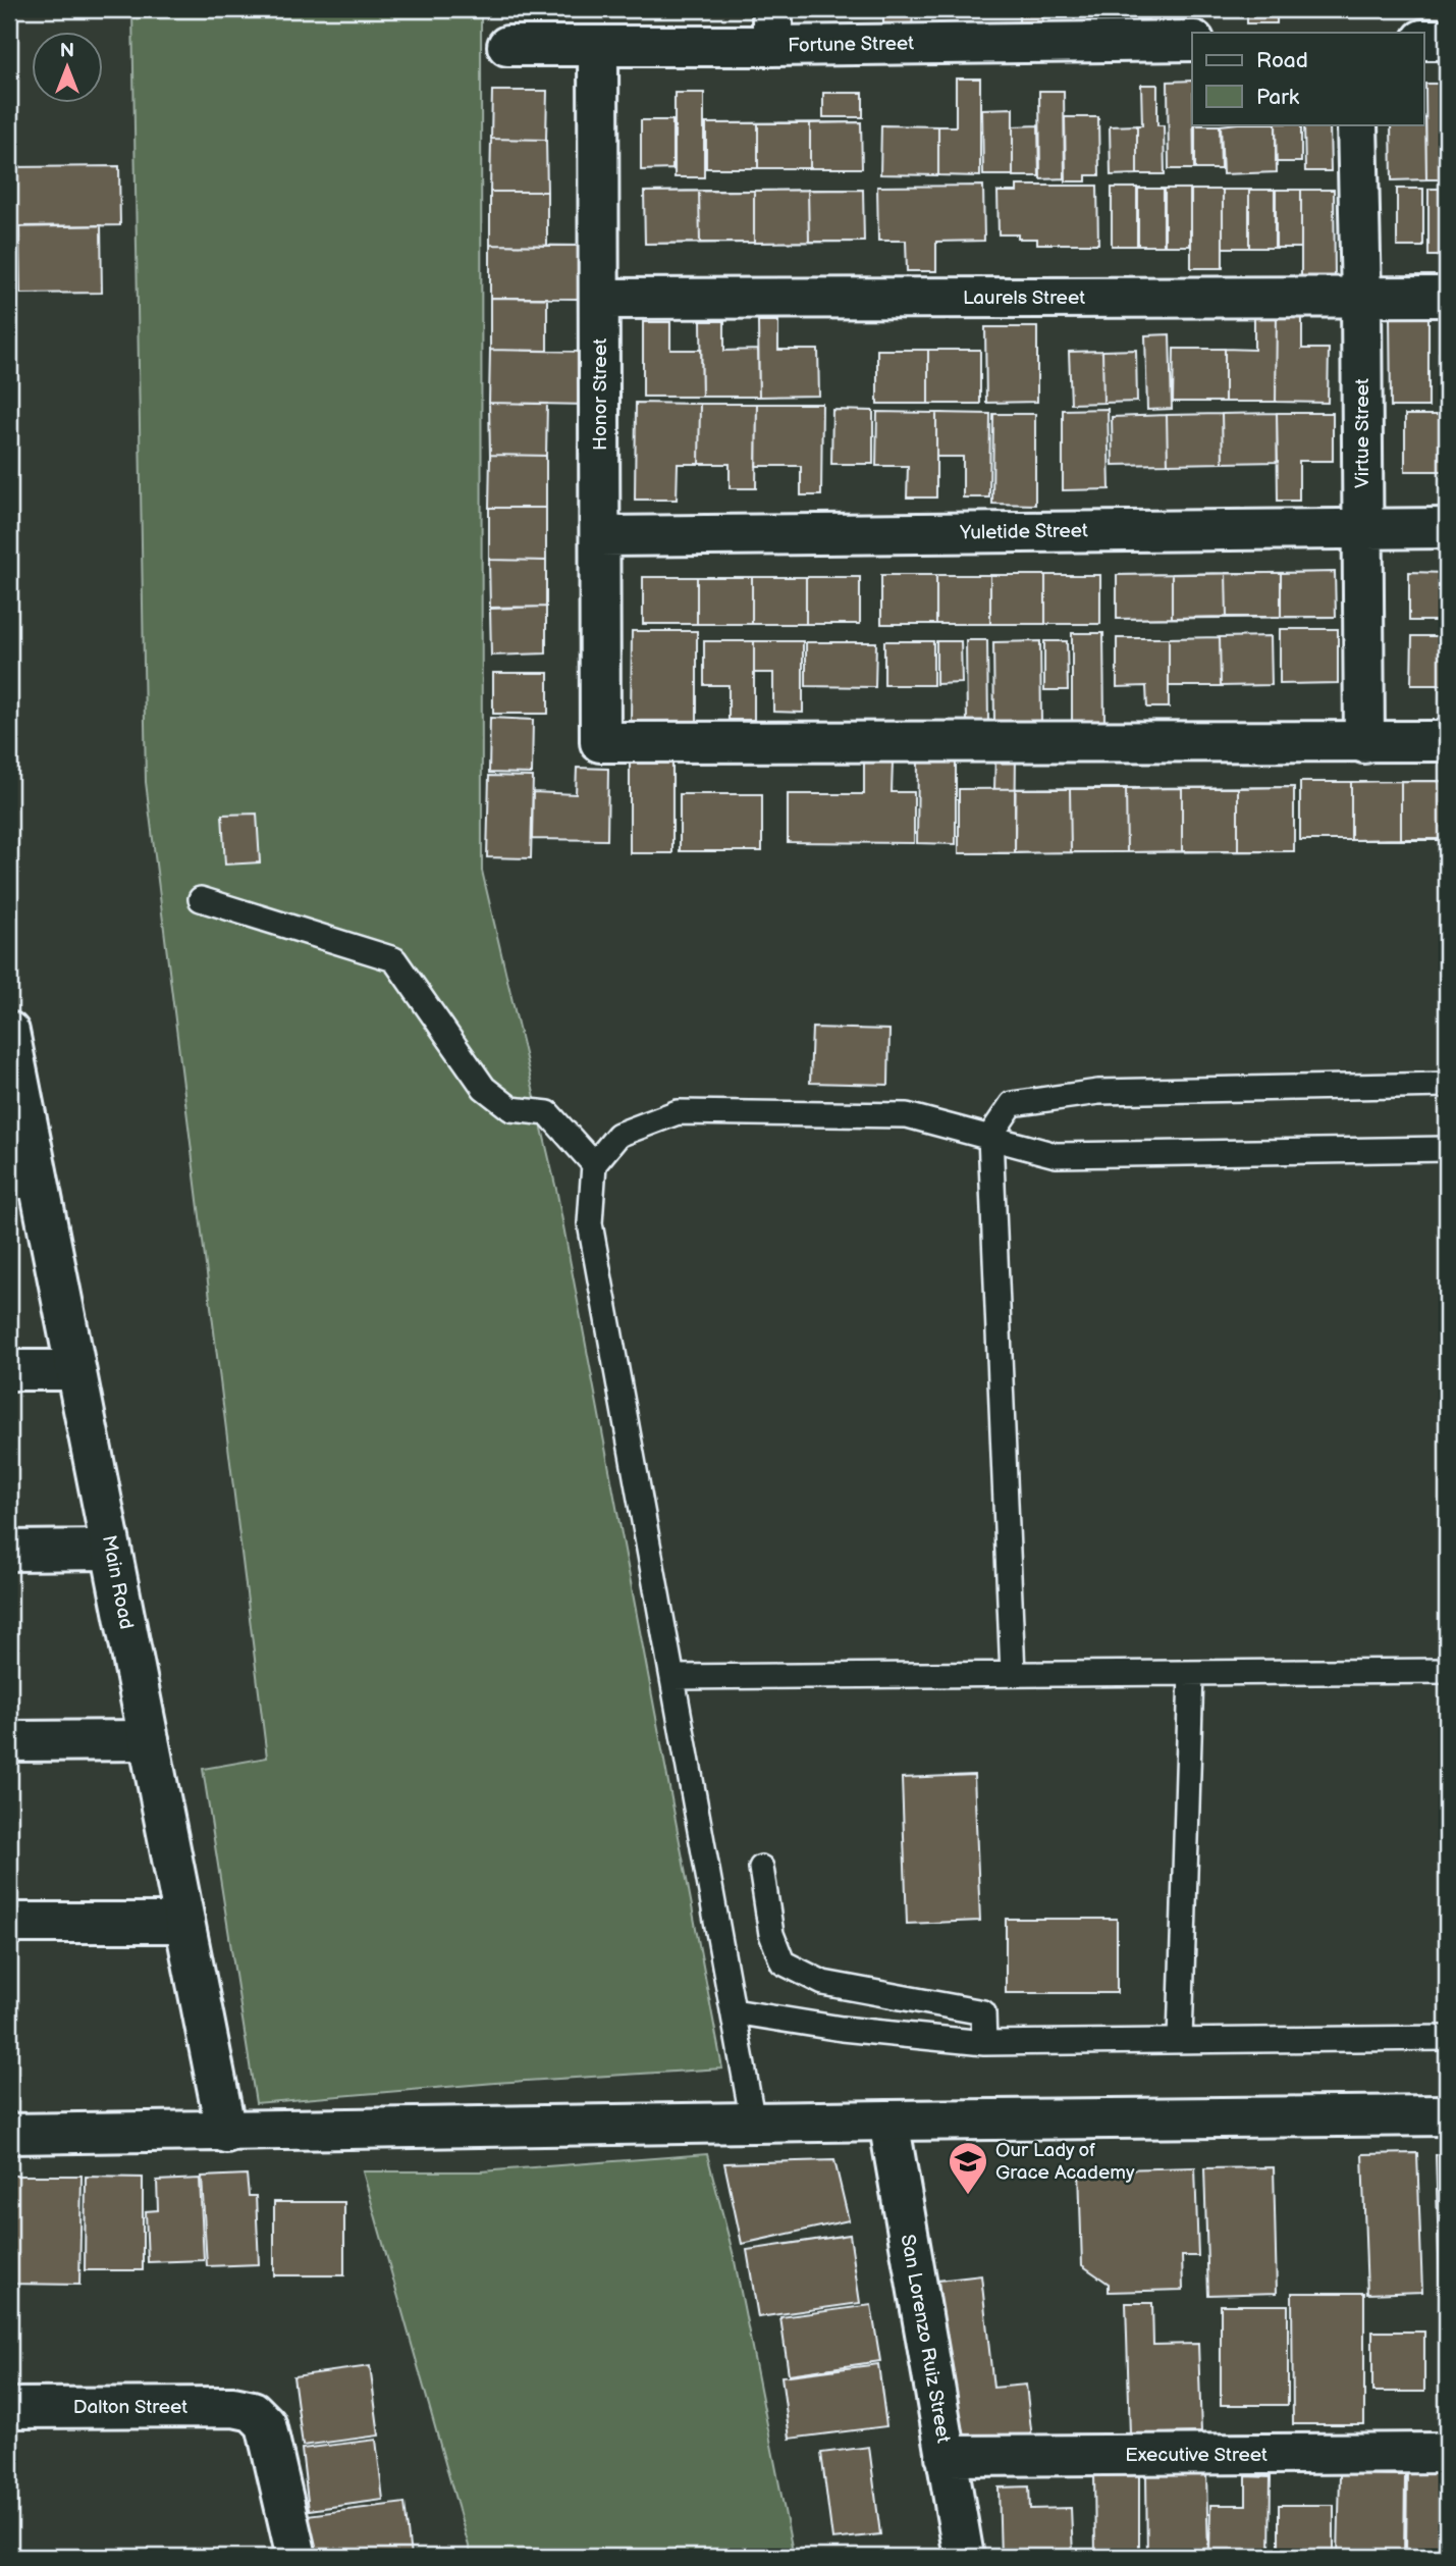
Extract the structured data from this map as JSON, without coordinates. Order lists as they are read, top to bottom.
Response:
{
  "streets": {
    "street": [
      "Fortune Street",
      "Laurels Street",
      "Honor Street",
      "Virtue Street",
      "Yuletide Street",
      "Main Road",
      "San Lorenzo Ruiz Street",
      "Dalton Street",
      "Executive Street"
    ]
  },
  "crossings": [
    ["Fortune Street", "Honor Street"],
    ["Laurels Street", "Honor Street"],
    ["Laurels Street", "Virtue Street"],
    ["Honor Street", "Virtue Street"],
    ["Honor Street", "Yuletide Street"],
    ["Virtue Street", "Yuletide Street"],
    ["San Lorenzo Ruiz Street", "Executive Street"]
  ],
  "places": {
    "school or university": ["Our Lady of Grace Academy"]
  },
  "legend": ["Road", "Park"],
  "north": "top"
}
